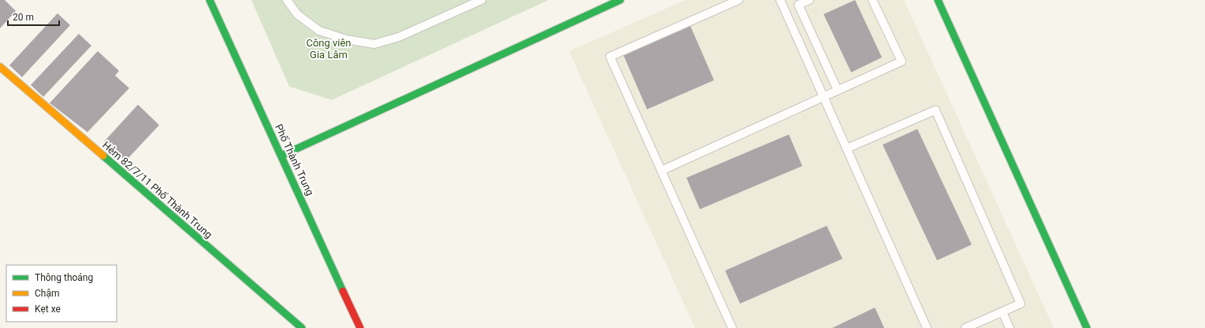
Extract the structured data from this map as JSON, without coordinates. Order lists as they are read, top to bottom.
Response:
{
  "streets": {
    "street": ["Phố Thành Trung", "Hẻm 82/7/11 Phố Thành Trung"]
  },
  "parks": ["Công viên Gia Lâm"],
  "legend": ["Thông thoáng", "Chậm", "Kẹt xe"],
  "scale_bar": "20 m"
}
